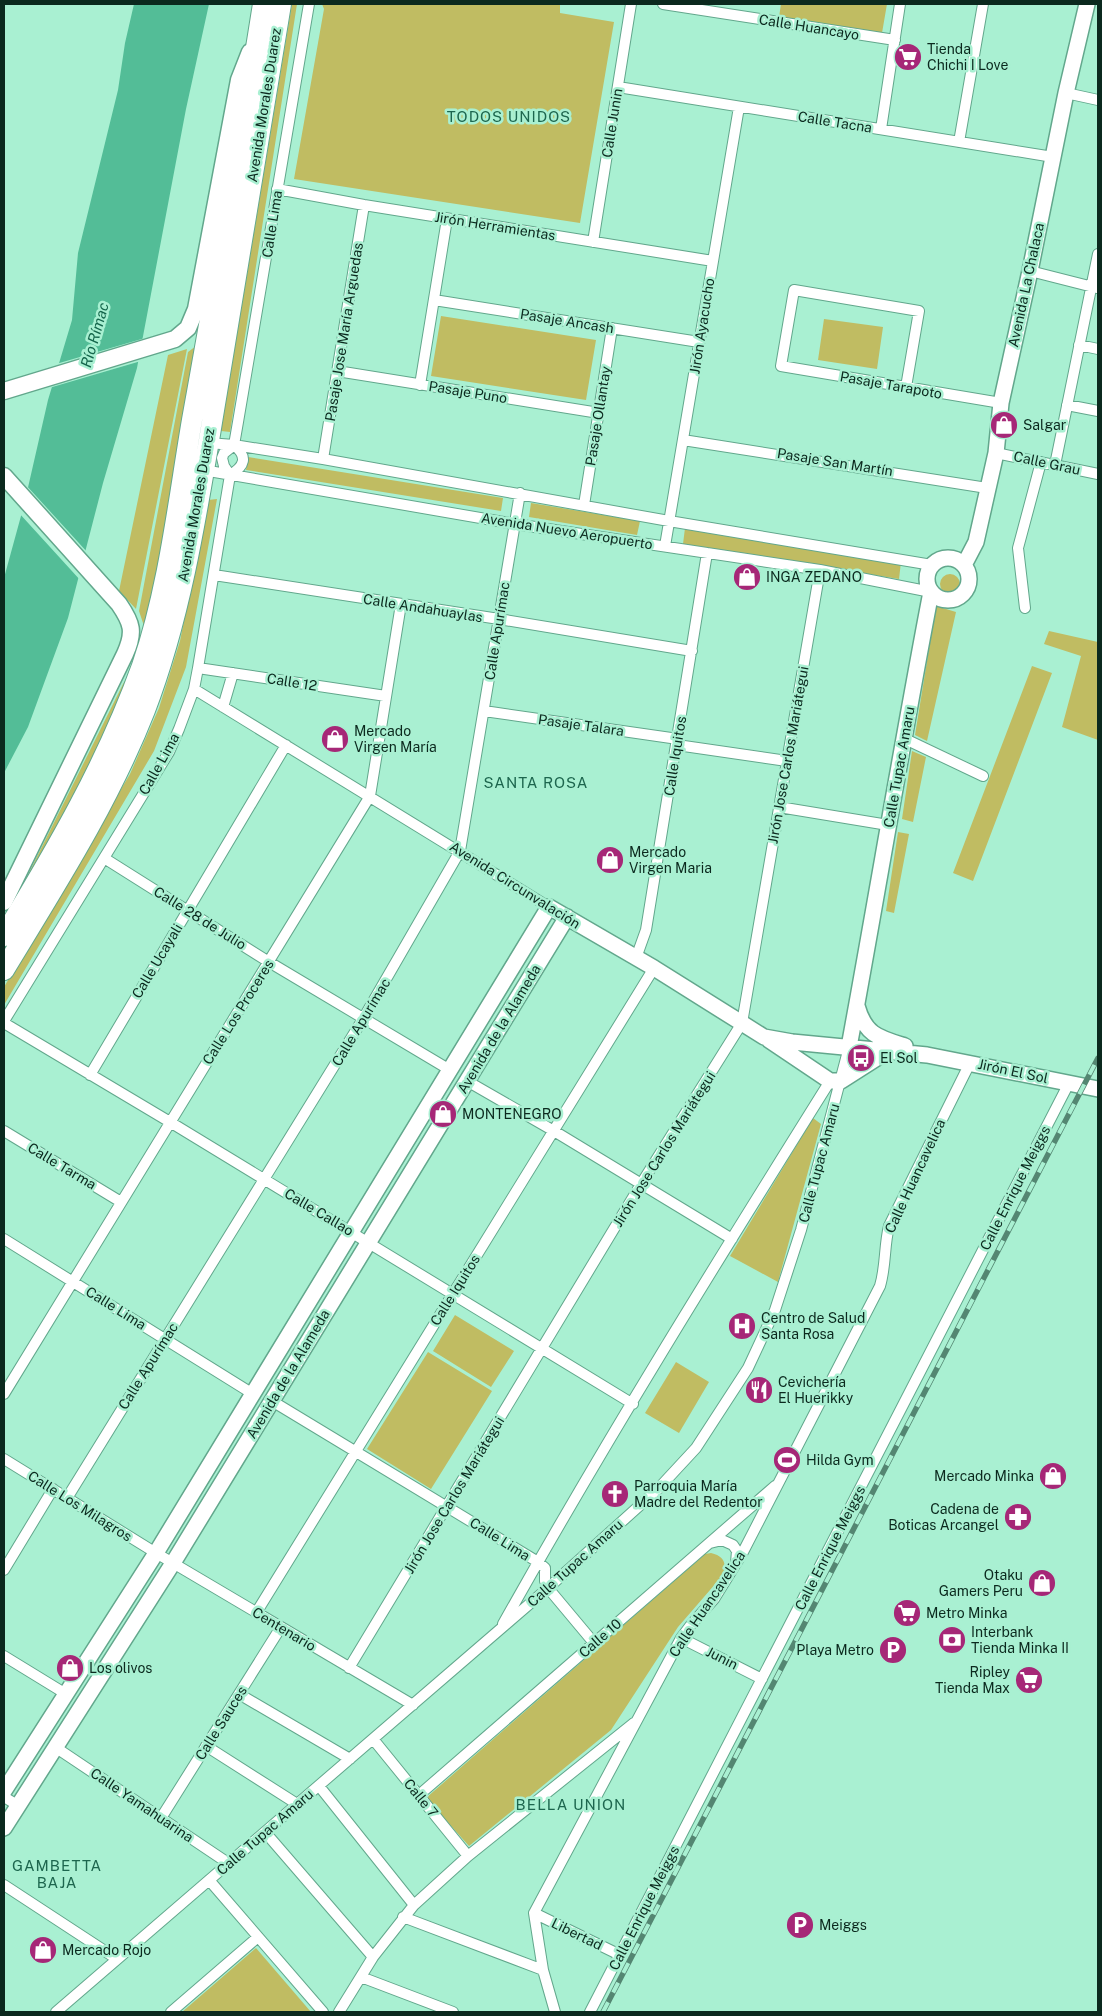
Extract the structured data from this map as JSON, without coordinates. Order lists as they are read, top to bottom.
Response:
{
  "streets": {
    "highway": ["Avenida Morales Duarez"],
    "street": [
      "Calle Huancayo",
      "Calle Tacna",
      "Calle Junin",
      "Calle Lima",
      "Jirón Herramientas",
      "Avenida La Chalaca",
      "Pasaje Ancash",
      "Jirón Ayacucho",
      "Pasaje Jose María Arguedas",
      "Pasaje Tarapoto",
      "Pasaje Puno",
      "Pasaje Ollantay",
      "Pasaje San Martín",
      "Calle Grau",
      "Avenida Nuevo Aeropuerto",
      "Calle Andahuaylas",
      "Calle Apurímac",
      "Calle 12",
      "Pasaje Talara",
      "Jirón Jose Carlos Mariátegui",
      "Calle Iquitos",
      "Calle Tupac Amaru",
      "Avenida Circunvalación",
      "Calle 28 de Julio",
      "Calle Ucayali",
      "Calle Los Proceres",
      "Avenida de la Alameda",
      "Jirón El Sol",
      "Calle Tarma",
      "Calle Huancavelica",
      "Calle Enrique Meiggs",
      "Calle Callao",
      "Calle Los Milagros",
      "Centenario",
      "Calle 10",
      "Junin",
      "Calle Sauces",
      "Calle 7",
      "Calle Yamahuarina",
      "Libertad"
    ]
  },
  "crossings": [
    ["Avenida Morales Duarez", "Avenida Nuevo Aeropuerto"],
    ["Calle Tacna", "Calle Junin"],
    ["Calle Tacna", "Avenida La Chalaca"],
    ["Calle Tacna", "Jirón Ayacucho"],
    ["Calle Junin", "Jirón Herramientas"],
    ["Calle Lima", "Jirón Herramientas"],
    ["Calle Lima", "Avenida Nuevo Aeropuerto"],
    ["Calle Lima", "Calle Andahuaylas"],
    ["Calle Lima", "Calle Apurímac"],
    ["Calle Lima", "Calle 12"],
    ["Calle Lima", "Jirón Jose Carlos Mariátegui"],
    ["Calle Lima", "Calle Iquitos"],
    ["Calle Lima", "Calle Tupac Amaru"],
    ["Calle Lima", "Avenida Circunvalación"],
    ["Calle Lima", "Calle 28 de Julio"],
    ["Calle Lima", "Calle Los Proceres"],
    ["Calle Lima", "Avenida de la Alameda"],
    ["Calle Lima", "Calle Callao"],
    ["Calle Lima", "Calle 10"],
    ["Jirón Herramientas", "Jirón Ayacucho"],
    ["Jirón Herramientas", "Pasaje Jose María Arguedas"],
    ["Avenida La Chalaca", "Pasaje Tarapoto"],
    ["Avenida La Chalaca", "Pasaje San Martín"],
    ["Avenida La Chalaca", "Calle Grau"],
    ["Avenida La Chalaca", "Avenida Nuevo Aeropuerto"],
    ["Avenida La Chalaca", "Calle Tupac Amaru"],
    ["Pasaje Ancash", "Jirón Ayacucho"],
    ["Pasaje Ancash", "Pasaje Ollantay"],
    ["Jirón Ayacucho", "Pasaje San Martín"],
    ["Jirón Ayacucho", "Avenida Nuevo Aeropuerto"],
    ["Pasaje Jose María Arguedas", "Pasaje Puno"],
    ["Pasaje Jose María Arguedas", "Avenida Nuevo Aeropuerto"],
    ["Pasaje Puno", "Pasaje Ollantay"],
    ["Pasaje Ollantay", "Avenida Nuevo Aeropuerto"],
    ["Avenida Nuevo Aeropuerto", "Calle Apurímac"],
    ["Avenida Nuevo Aeropuerto", "Jirón Jose Carlos Mariátegui"],
    ["Avenida Nuevo Aeropuerto", "Calle Iquitos"],
    ["Avenida Nuevo Aeropuerto", "Calle Tupac Amaru"],
    ["Calle Andahuaylas", "Calle Apurímac"],
    ["Calle Andahuaylas", "Calle Iquitos"],
    ["Calle Andahuaylas", "Calle Los Proceres"],
    ["Calle Apurímac", "Pasaje Talara"],
    ["Calle Apurímac", "Avenida Circunvalación"],
    ["Calle Apurímac", "Calle 28 de Julio"],
    ["Calle Apurímac", "Calle Callao"],
    ["Calle Apurímac", "Calle Los Milagros"],
    ["Calle 12", "Calle Los Proceres"],
    ["Pasaje Talara", "Jirón Jose Carlos Mariátegui"],
    ["Pasaje Talara", "Calle Iquitos"],
    ["Jirón Jose Carlos Mariátegui", "Avenida Circunvalación"],
    ["Jirón Jose Carlos Mariátegui", "Calle Callao"],
    ["Jirón Jose Carlos Mariátegui", "Centenario"],
    ["Calle Iquitos", "Avenida Circunvalación"],
    ["Calle Iquitos", "Calle Callao"],
    ["Calle Iquitos", "Centenario"],
    ["Calle Tupac Amaru", "Avenida Circunvalación"],
    ["Calle Tupac Amaru", "Jirón El Sol"],
    ["Calle Tupac Amaru", "Calle Callao"],
    ["Calle Tupac Amaru", "Centenario"],
    ["Calle Tupac Amaru", "Calle 7"],
    ["Calle Tupac Amaru", "Calle Yamahuarina"],
    ["Avenida Circunvalación", "Calle Ucayali"],
    ["Avenida Circunvalación", "Calle Los Proceres"],
    ["Avenida Circunvalación", "Avenida de la Alameda"],
    ["Avenida Circunvalación", "Jirón El Sol"],
    ["Calle 28 de Julio", "Calle Ucayali"],
    ["Calle 28 de Julio", "Calle Los Proceres"],
    ["Calle 28 de Julio", "Avenida de la Alameda"],
    ["Calle Ucayali", "Calle Callao"],
    ["Calle Los Proceres", "Calle Tarma"],
    ["Calle Los Proceres", "Calle Callao"],
    ["Avenida de la Alameda", "Calle Callao"],
    ["Avenida de la Alameda", "Calle Los Milagros"],
    ["Avenida de la Alameda", "Centenario"],
    ["Avenida de la Alameda", "Calle Yamahuarina"],
    ["Jirón El Sol", "Calle Huancavelica"],
    ["Jirón El Sol", "Calle Enrique Meiggs"],
    ["Calle Huancavelica", "Calle 10"],
    ["Calle Huancavelica", "Junin"],
    ["Calle Huancavelica", "Libertad"],
    ["Calle Enrique Meiggs", "Junin"],
    ["Calle Enrique Meiggs", "Libertad"],
    ["Calle Los Milagros", "Centenario"],
    ["Centenario", "Calle Sauces"],
    ["Calle 10", "Calle 7"],
    ["Calle Sauces", "Calle Yamahuarina"]
  ],
  "districts": [
    "TODOS UNIDOS",
    "SANTA ROSA",
    "BELLA UNION",
    "GAMBETTA BAJA"
  ],
  "water": ["Río Rímac"],
  "places": {
    "supermarket": ["Tienda Chichi I Love", "Metro Minka", "Ripley Tienda Max"],
    "shop": [
      "Salgar",
      "INGA ZEDANO",
      "Mercado Virgen María",
      "Mercado Virgen Maria",
      "MONTENEGRO",
      "Mercado Minka",
      "Otaku Gamers Peru",
      "Los olivos",
      "Mercado Rojo"
    ],
    "bus stop": ["El Sol"],
    "hospital": ["Centro de Salud Santa Rosa"],
    "restaurant": ["Cevichería El Huerikky"],
    "sports": ["Hilda Gym"],
    "church": ["Parroquia María Madre del Redentor"],
    "pharmacy": ["Cadena de Boticas Arcangel"],
    "bank": ["Interbank Tienda Minka II"],
    "parking": ["Playa Metro", "Meiggs"]
  }
}
